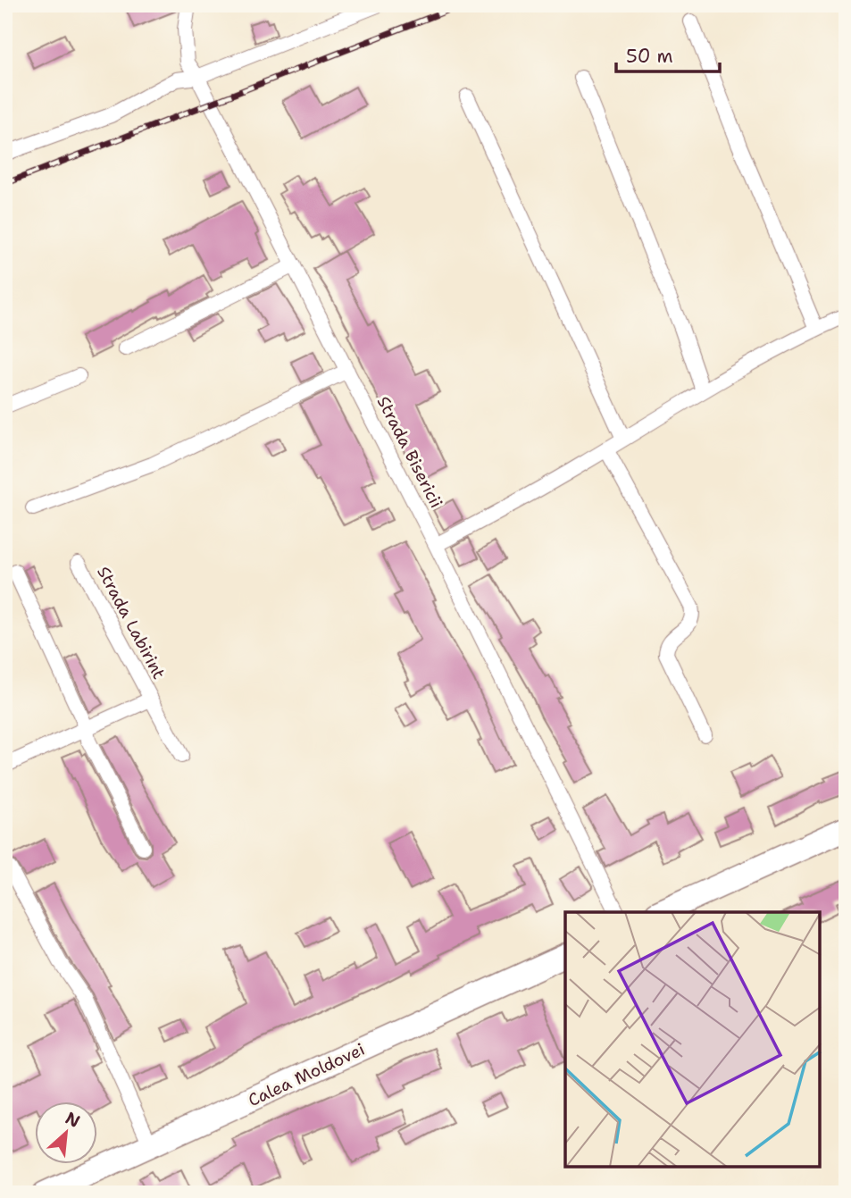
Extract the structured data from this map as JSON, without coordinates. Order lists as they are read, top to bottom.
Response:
{
  "streets": {
    "highway": ["Calea Moldovei"],
    "street": ["Strada Bisericii", "Strada Labirint"]
  },
  "scale_bar": "50 m",
  "north": "top right"
}
